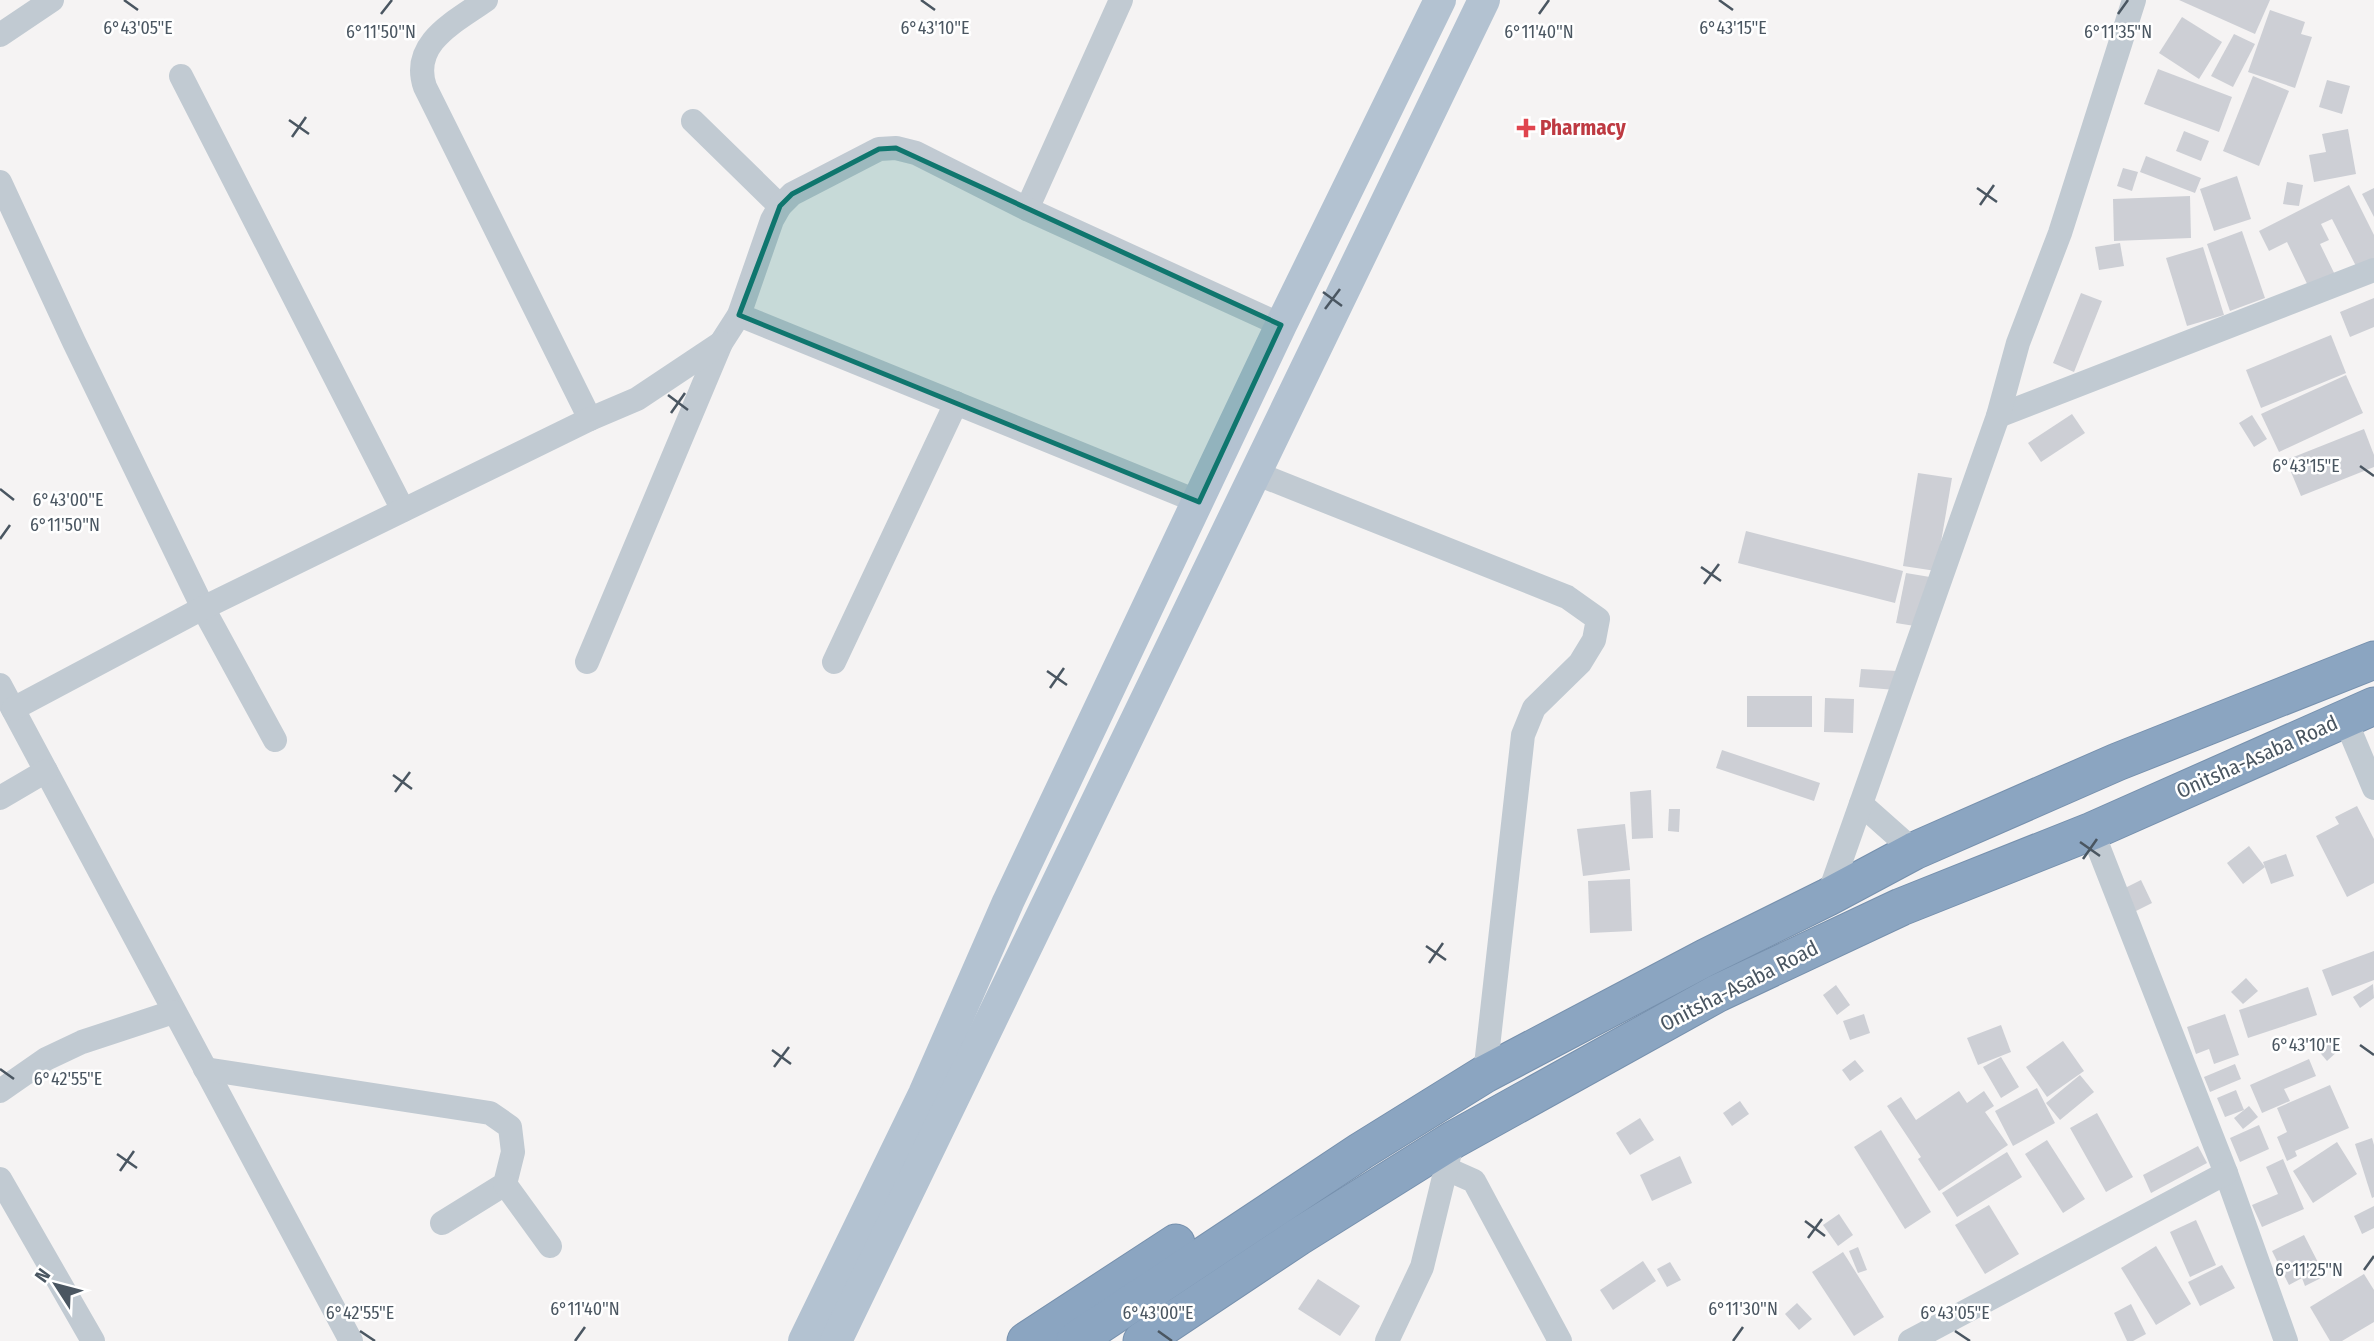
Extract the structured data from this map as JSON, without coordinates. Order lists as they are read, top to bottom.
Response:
{
  "streets": {
    "highway": ["Onitsha-Asaba Road"]
  },
  "places": {
    "health": ["Pharmacy"]
  },
  "north": "top left",
  "coordinates": [
    "6°43'15\"E",
    "6°43'05\"E",
    "6°43'10\"E",
    "6°11'35\"N",
    "6°11'50\"N",
    "6°11'40\"N",
    "6°43'00\"E",
    "6°42'55\"E",
    "6°11'25\"N",
    "6°11'30\"N"
  ]
}
